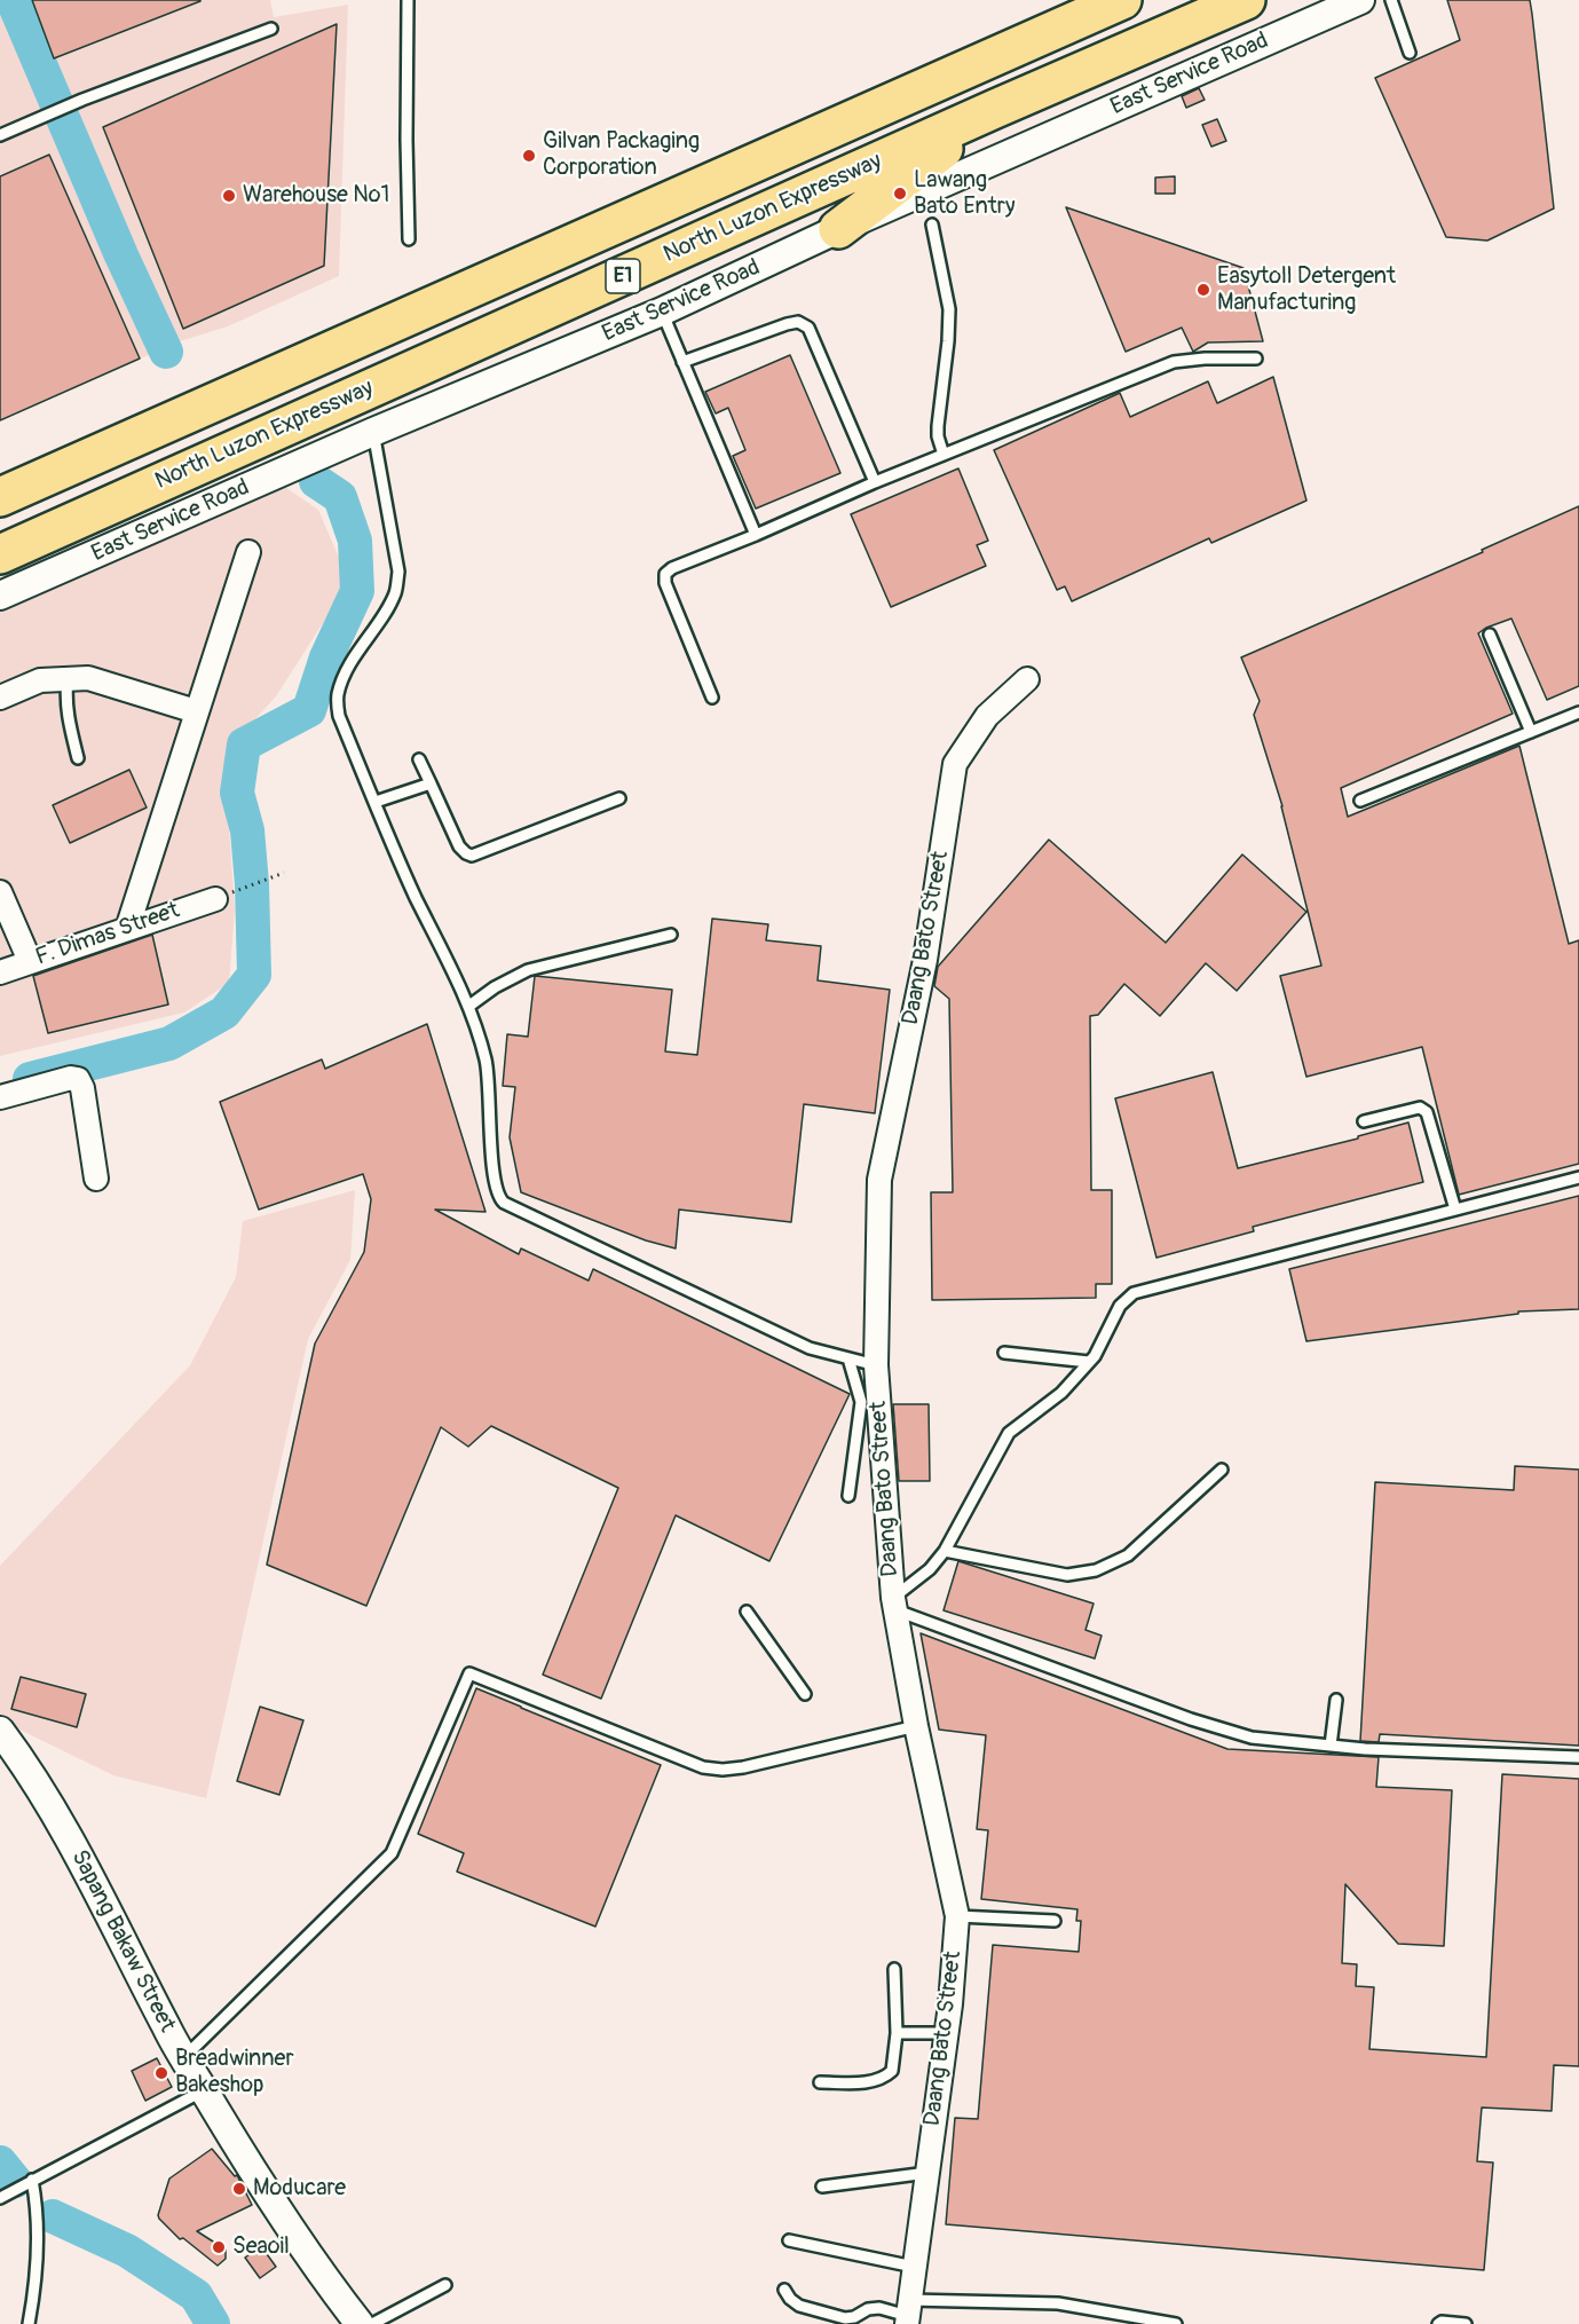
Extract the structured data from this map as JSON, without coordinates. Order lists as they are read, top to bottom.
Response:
{
  "streets": {
    "highway": ["North Luzon Expressway", "E1"],
    "street": [
      "East Service Road",
      "F. Dimas Street",
      "Daang Bato Street",
      "Sapang Bakaw Street"
    ]
  },
  "places": [
    "Gilvan Packaging Corporation",
    "Lawang Bato Entry",
    "Warehouse №1",
    "Easytoll Detergent Manufacturing",
    "Breadwinner Bakeshop",
    "Moducare",
    "Seaoil"
  ]
}
